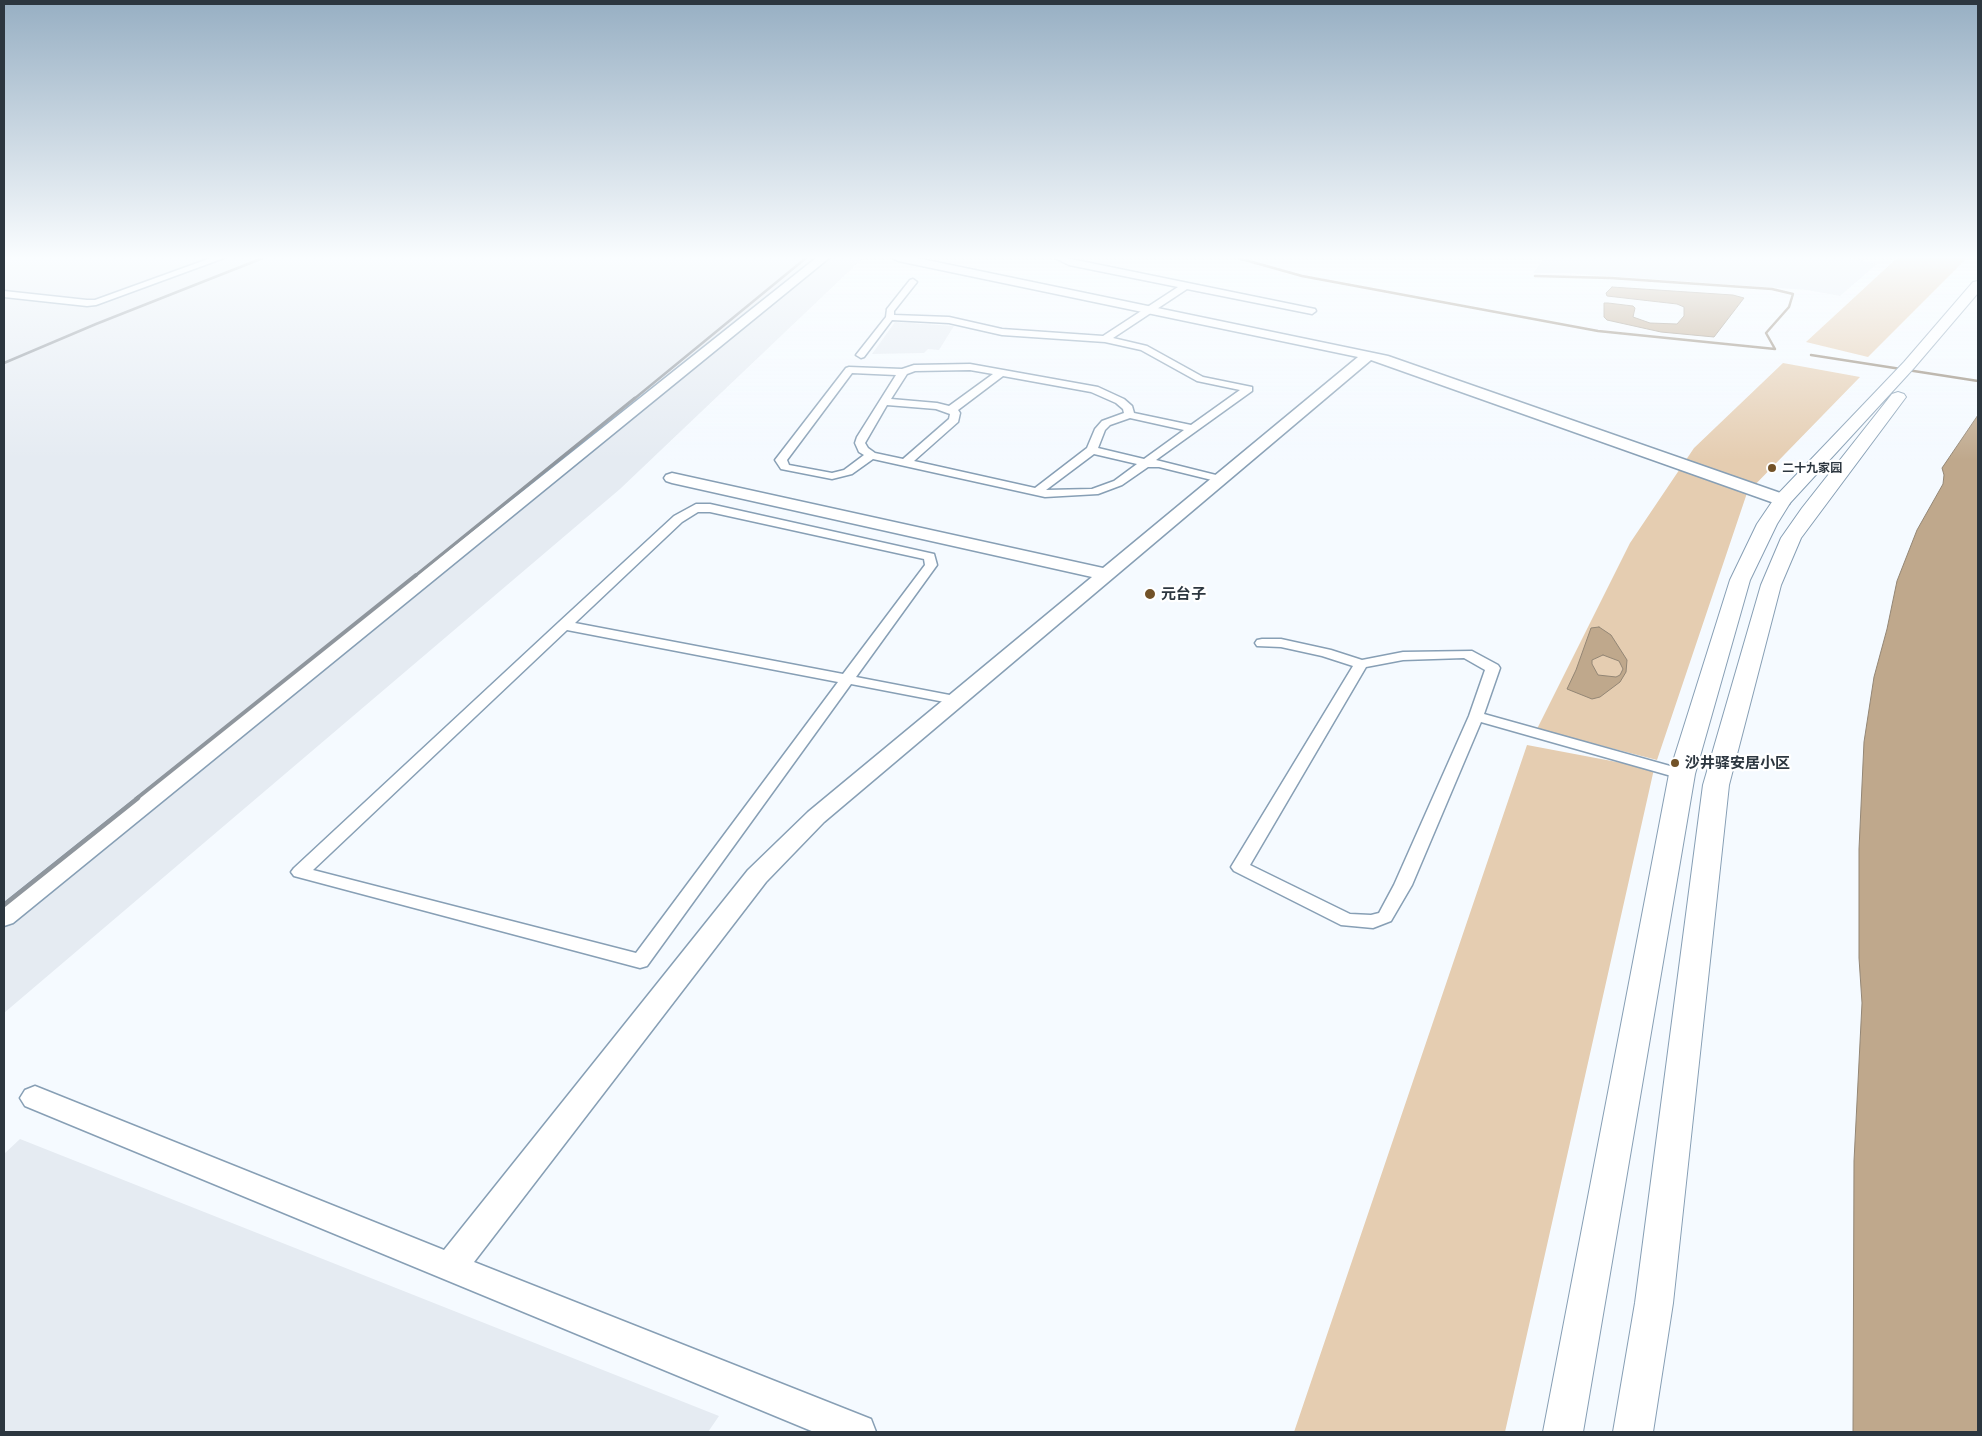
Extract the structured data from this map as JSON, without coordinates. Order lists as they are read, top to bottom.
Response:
{
  "places": ["二十九家园", "元台子", "沙井驿安居小区"]
}
